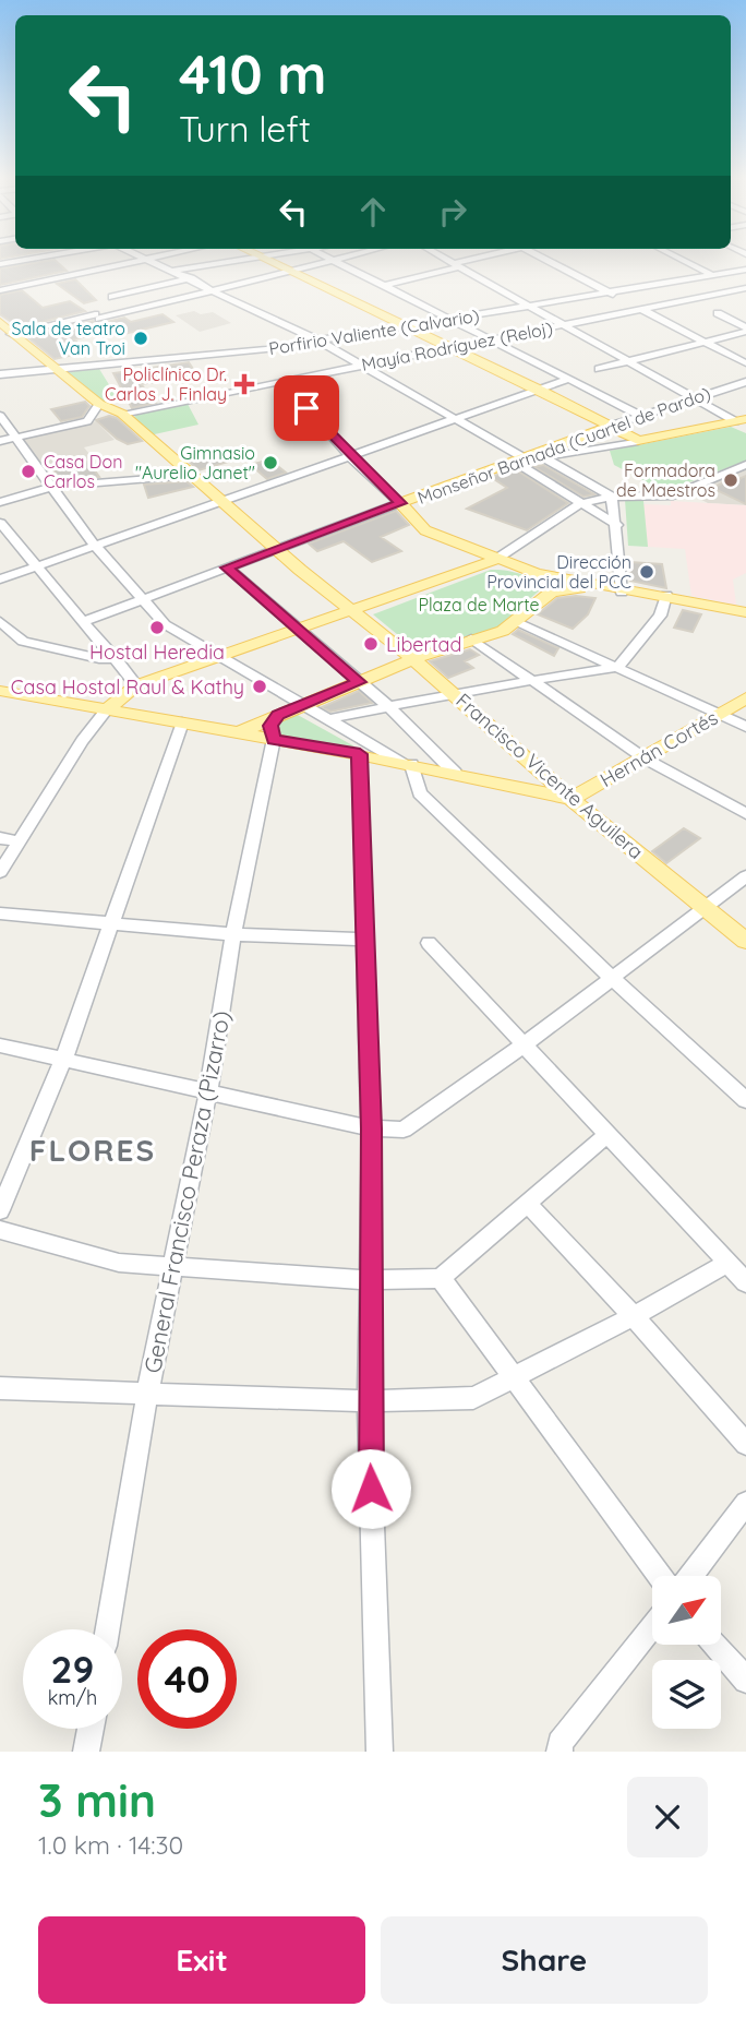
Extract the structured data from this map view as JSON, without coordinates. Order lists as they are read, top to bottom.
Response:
{
  "streets": {
    "main road": ["Monseñor Barnada (Cuartel de Pardo)", "Hernán Cortés", "Francisco Vicente Aguilera"],
    "street": ["Porfirio Valiente (Calvario)", "Mayía Rodríguez (Reloj)", "General Francisco Peraza (Pizarro)"]
  },
  "crossings": [
    ["Porfirio Valiente (Calvario)", "Francisco Vicente Aguilera"],
    ["Mayía Rodríguez (Reloj)", "Francisco Vicente Aguilera"],
    ["Monseñor Barnada (Cuartel de Pardo)", "Francisco Vicente Aguilera"],
    ["Hernán Cortés", "Francisco Vicente Aguilera"]
  ],
  "districts": ["FLORES"],
  "parks": ["Plaza de Marte"],
  "places": {
    "other": [
      "Sala de teatro Van Troi",
      "Gimnasio \"Aurelio Janet\"",
      "Casa Don Carlos",
      "Formadora de Maestros",
      "Dirección Provincial del PCC",
      "Hostal Heredia",
      "Libertad",
      "Casa Hostal Raul & Kathy"
    ],
    "health": ["Policlínico Dr. Carlos J. Finlay"]
  },
  "north": "top right",
  "page": {
    "turn": ["410 m", "Turn left"],
    "speed": "29 km/h",
    "limit": "40",
    "heading": ["3 min", "1.0 km · 14:30"],
    "buttons": ["Exit", "Share"]
  }
}
